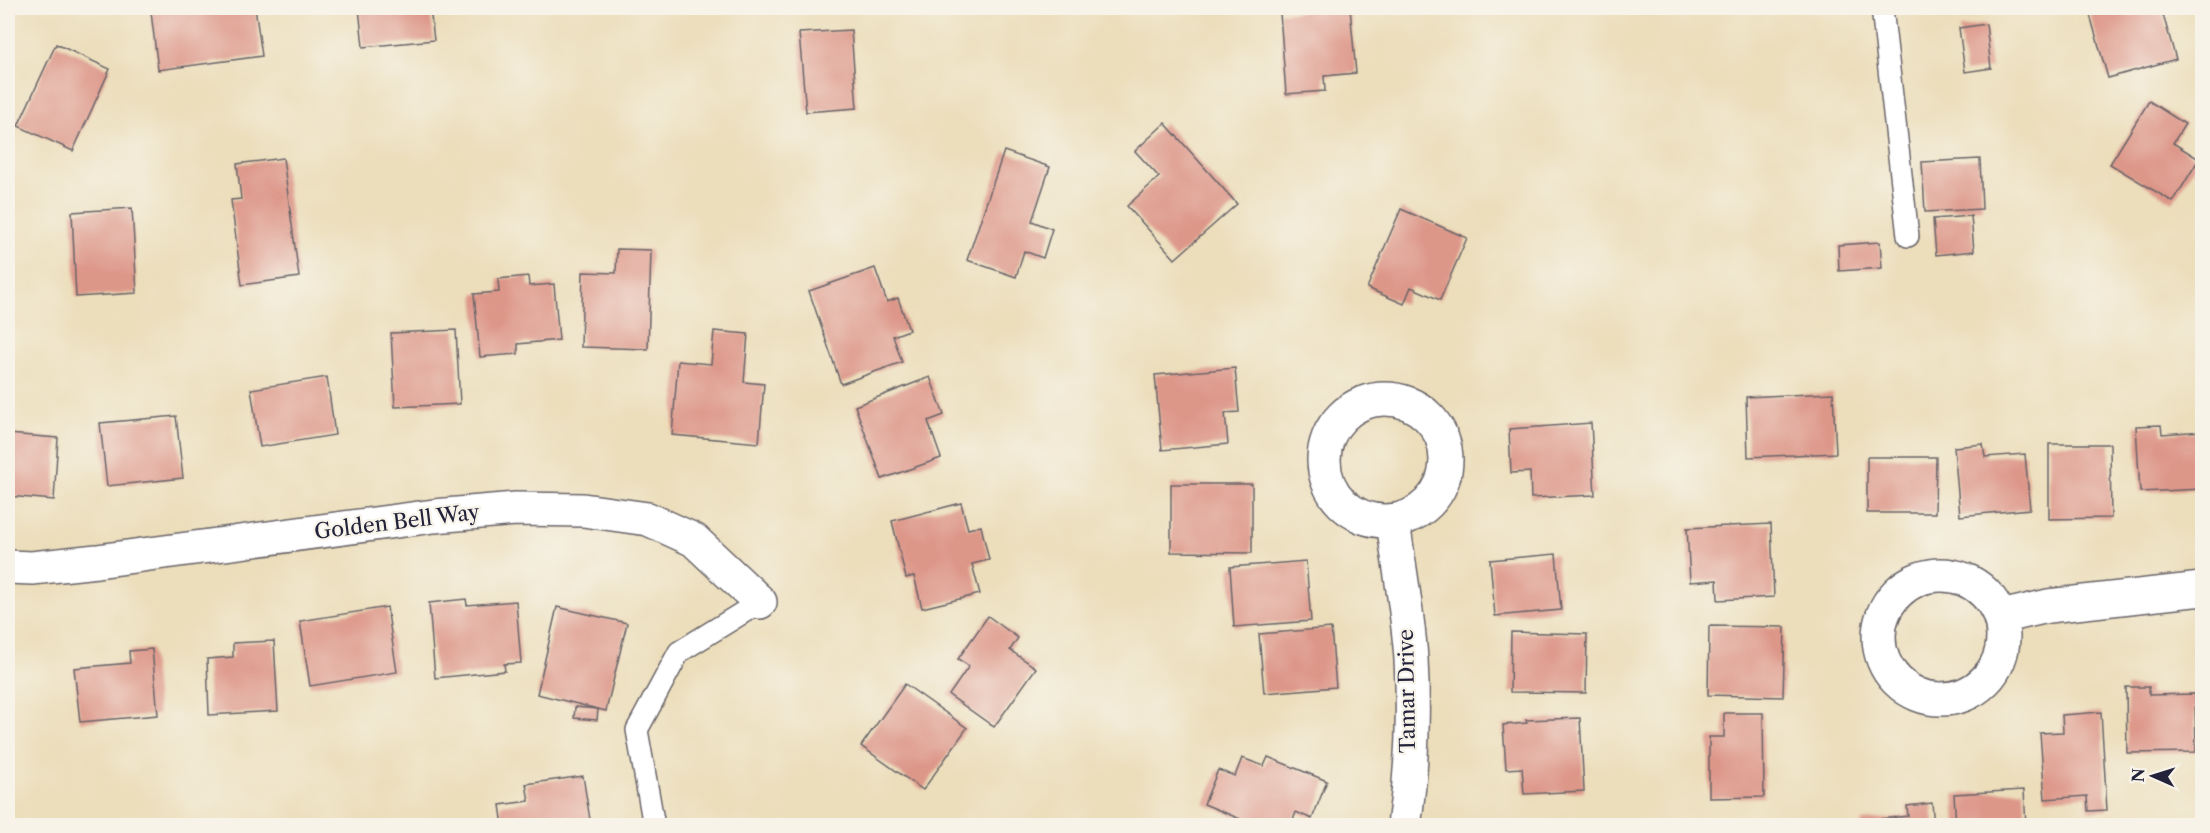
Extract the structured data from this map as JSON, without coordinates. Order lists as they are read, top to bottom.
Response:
{
  "streets": {
    "street": ["Golden Bell Way", "Tamar Drive"]
  },
  "north": "left"
}
